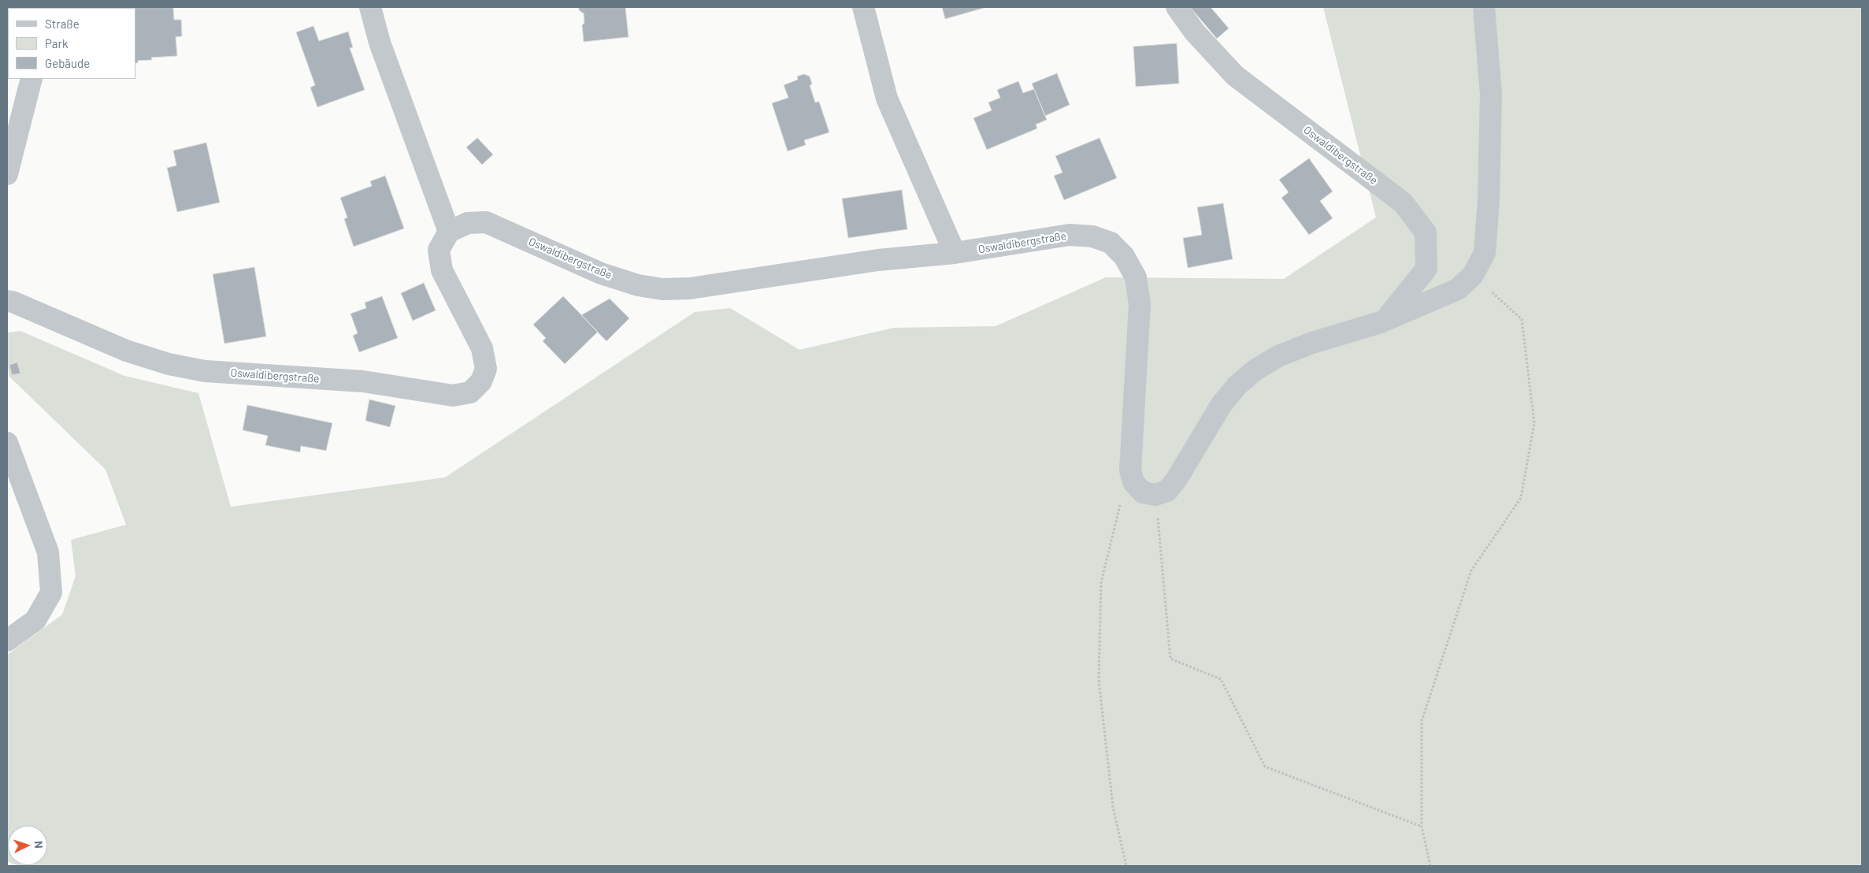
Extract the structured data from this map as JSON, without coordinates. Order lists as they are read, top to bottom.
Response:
{
  "streets": {
    "street": ["Oswaldibergstraße"]
  },
  "legend": ["Straße", "Park", "Gebäude"],
  "north": "right"
}
